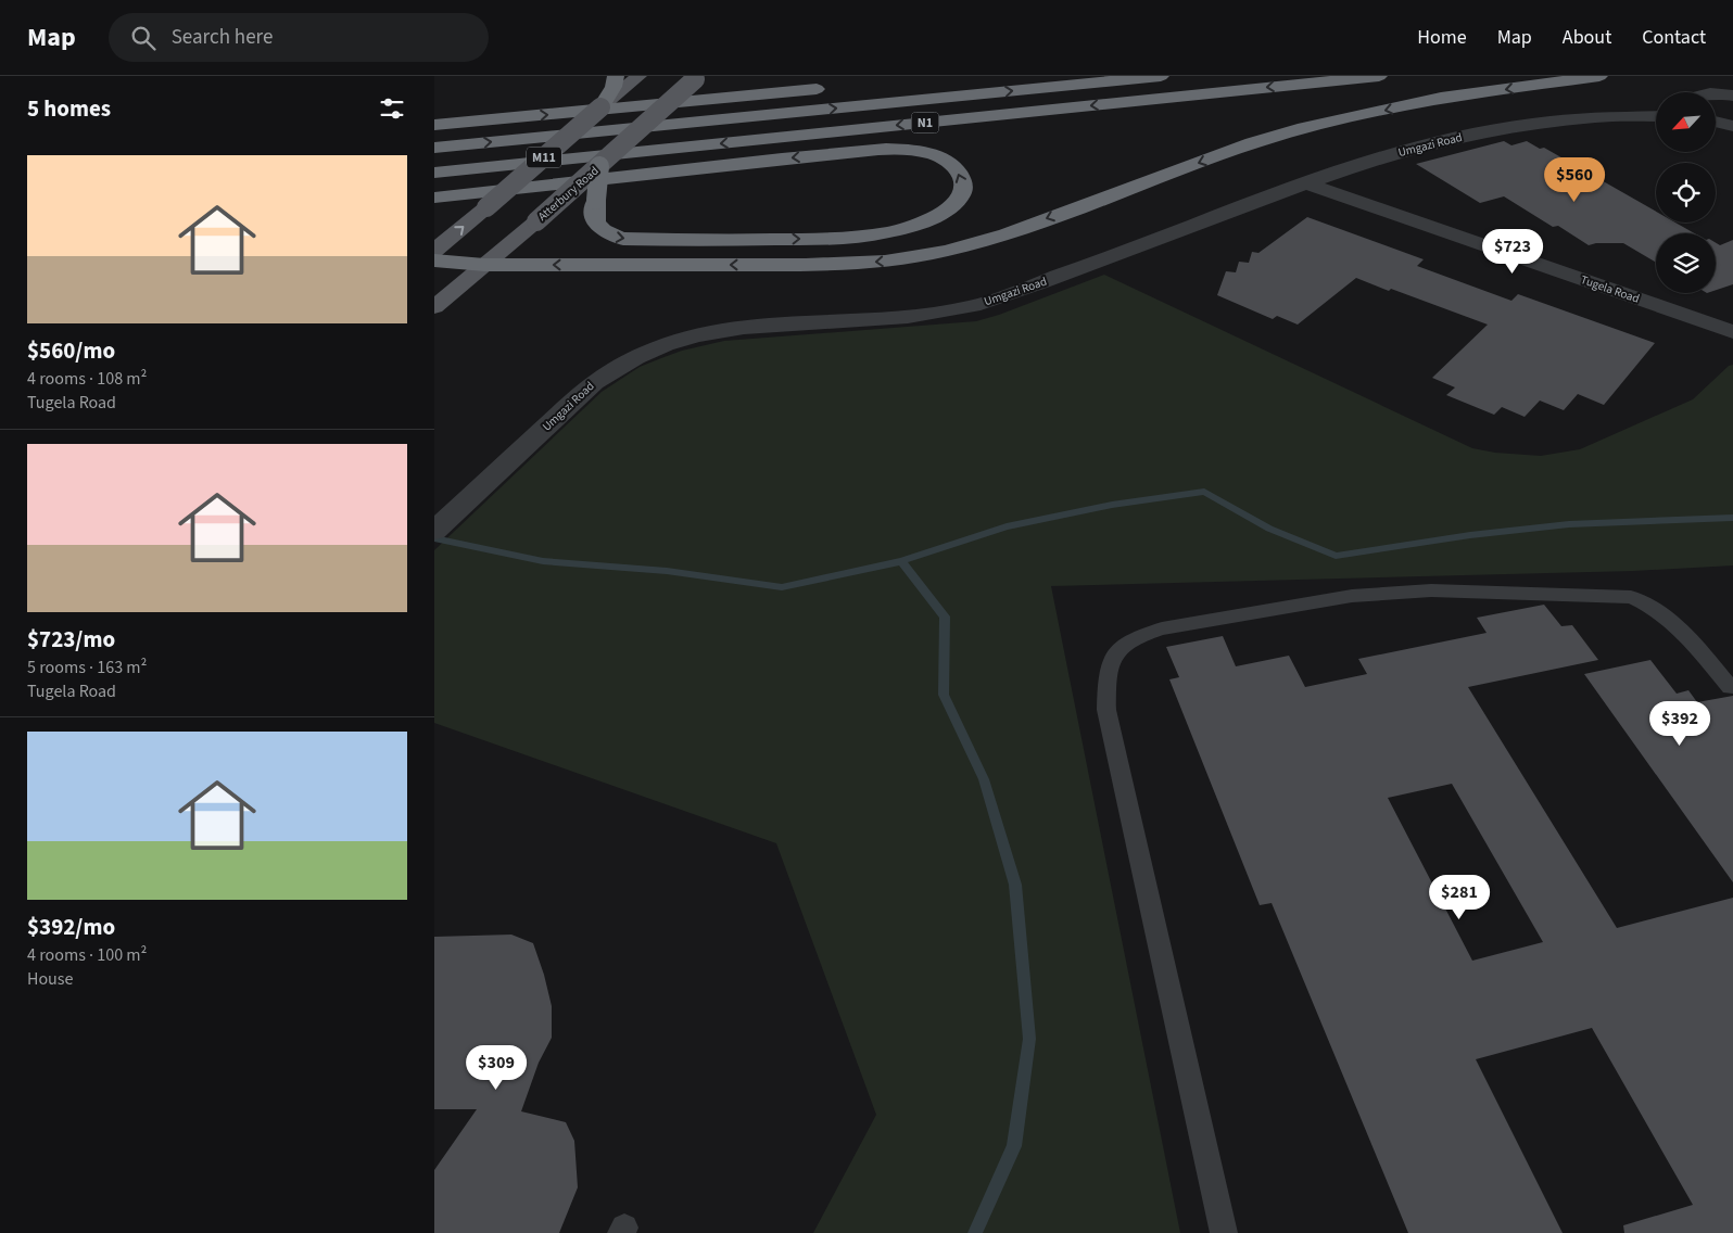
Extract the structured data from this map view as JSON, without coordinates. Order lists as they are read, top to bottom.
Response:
{
  "streets": {
    "highway": ["N1"],
    "main road": ["M11", "Atterbury Road"],
    "street": ["Umgazi Road", "Tugela Road"]
  },
  "crossings": [
    ["Umgazi Road", "Tugela Road"]
  ],
  "north": "bottom left",
  "page": {
    "header": "Map",
    "search": "Search here",
    "nav": [
      "Home",
      "Map",
      "About",
      "Contact"
    ],
    "heading": "5 homes",
    "list": [
      {
        "name": "$560/mo",
        "note": "4 rooms · 108 m² · Tugela Road"
      },
      {
        "name": "$723/mo",
        "note": "5 rooms · 163 m² · Tugela Road"
      },
      {
        "name": "$392/mo",
        "note": "4 rooms · 100 m² · House"
      }
    ],
    "price": [
      "$560",
      "$723",
      "$392",
      "$281",
      "$309"
    ]
  }
}
